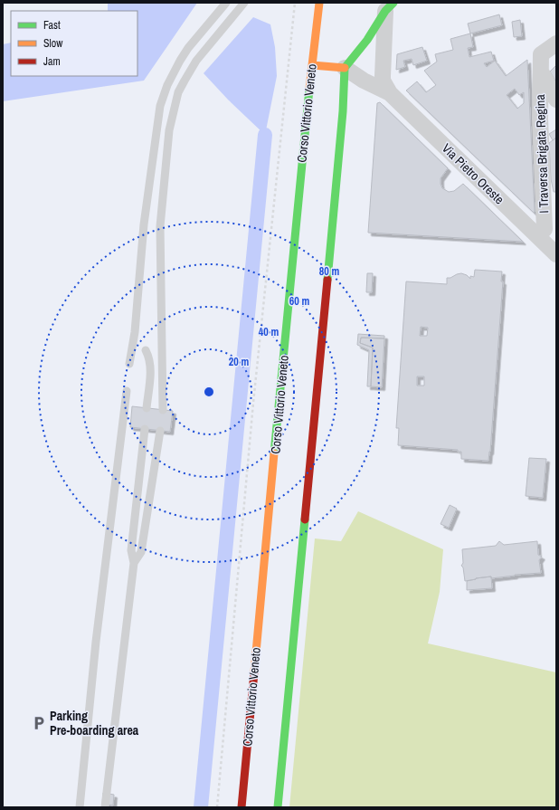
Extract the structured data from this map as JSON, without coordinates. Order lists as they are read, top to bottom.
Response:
{
  "streets": {
    "main road": ["Corso Vittorio Veneto"],
    "street": ["I Traversa Brigata Regina", "Via Pietro Oreste"]
  },
  "crossings": [
    ["I Traversa Brigata Regina", "Via Pietro Oreste"]
  ],
  "places": {
    "parking": ["Parking Pre-boarding area"]
  },
  "legend": ["Fast", "Slow", "Jam"],
  "rings": [
    "80 m",
    "60 m",
    "40 m",
    "20 m"
  ]
}
